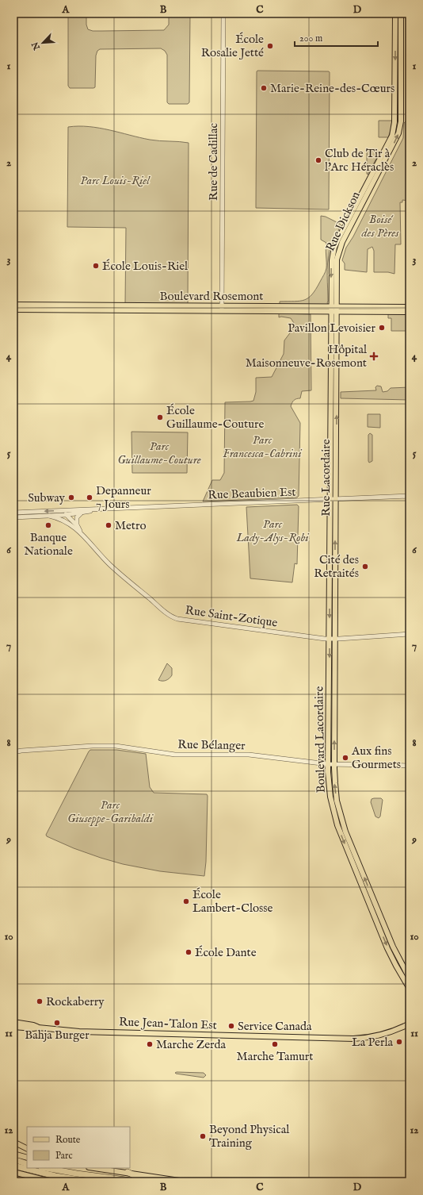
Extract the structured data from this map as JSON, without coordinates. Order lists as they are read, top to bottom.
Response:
{
  "streets": {
    "main road": [
      "Rue Dickson",
      "Boulevard Rosemont",
      "Rue Lacordaire",
      "Boulevard Lacordaire",
      "Rue Jean-Talon Est"
    ],
    "street": [
      "Rue de Cadillac",
      "Rue Beaubien Est",
      "Rue Saint-Zotique",
      "Rue Bélanger"
    ]
  },
  "crossings": [
    ["Rue de Cadillac", "Boulevard Rosemont"],
    ["Rue Dickson", "Boulevard Rosemont"],
    ["Rue Dickson", "Rue Lacordaire"],
    ["Boulevard Rosemont", "Rue Lacordaire"],
    ["Rue Lacordaire", "Rue Beaubien Est"],
    ["Rue Lacordaire", "Boulevard Lacordaire"],
    ["Rue Beaubien Est", "Rue Saint-Zotique"],
    ["Rue Saint-Zotique", "Boulevard Lacordaire"],
    ["Boulevard Lacordaire", "Rue Bélanger"]
  ],
  "parks": [
    "Parc Louis-Riel",
    "Boisé des Pères",
    "Parc Francesca-Cabrini",
    "Parc Guillaume-Couture",
    "Parc Lady-Alys-Robi",
    "Parc Giuseppe-Garibaldi"
  ],
  "places": {
    "other": [
      "École Rosalie Jetté",
      "Marie-Reine-des-Cœurs",
      "Club de Tir à l'Arc Héraclès",
      "École Louis-Riel",
      "Pavillon Levoisier",
      "École Guillaume-Couture",
      "Subway",
      "Depanneur 7 Jours",
      "Banque Nationale",
      "Metro",
      "Cité des Retraités",
      "Aux fins Gourmets",
      "École Lambert-Closse",
      "École Dante",
      "Rockaberry",
      "Bahja Burger",
      "Service Canada",
      "La Perla",
      "Marche Zerda",
      "Marche Tamurt",
      "Beyond Physical Training"
    ],
    "health": ["Hôpital Maisonneuve-Rosemont"]
  },
  "legend": ["Route", "Parc"],
  "scale_bar": "200 m",
  "north": "bottom left",
  "grid": {
    "columns": [
      "A",
      "B",
      "C",
      "D"
    ],
    "rows": [
      "1",
      "2",
      "3",
      "4",
      "5",
      "6",
      "7",
      "8",
      "9",
      "10",
      "11",
      "12"
    ]
  }
}
